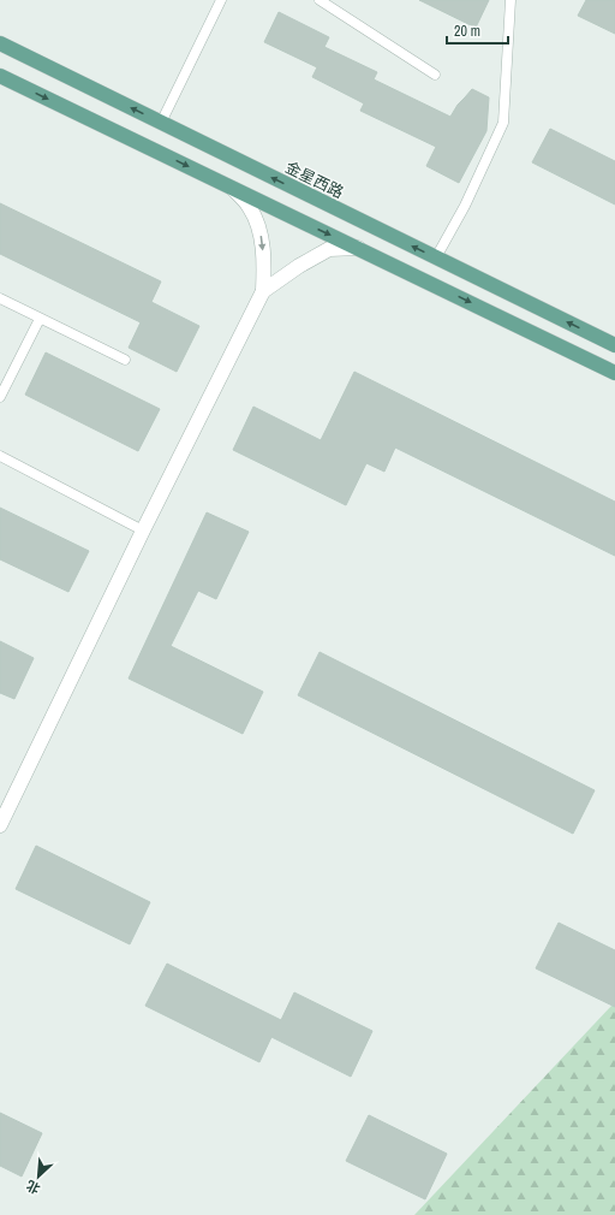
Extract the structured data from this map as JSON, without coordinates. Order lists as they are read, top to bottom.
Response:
{
  "streets": {
    "main road": ["金星西路"]
  },
  "scale_bar": "20 m",
  "north": "bottom left"
}
